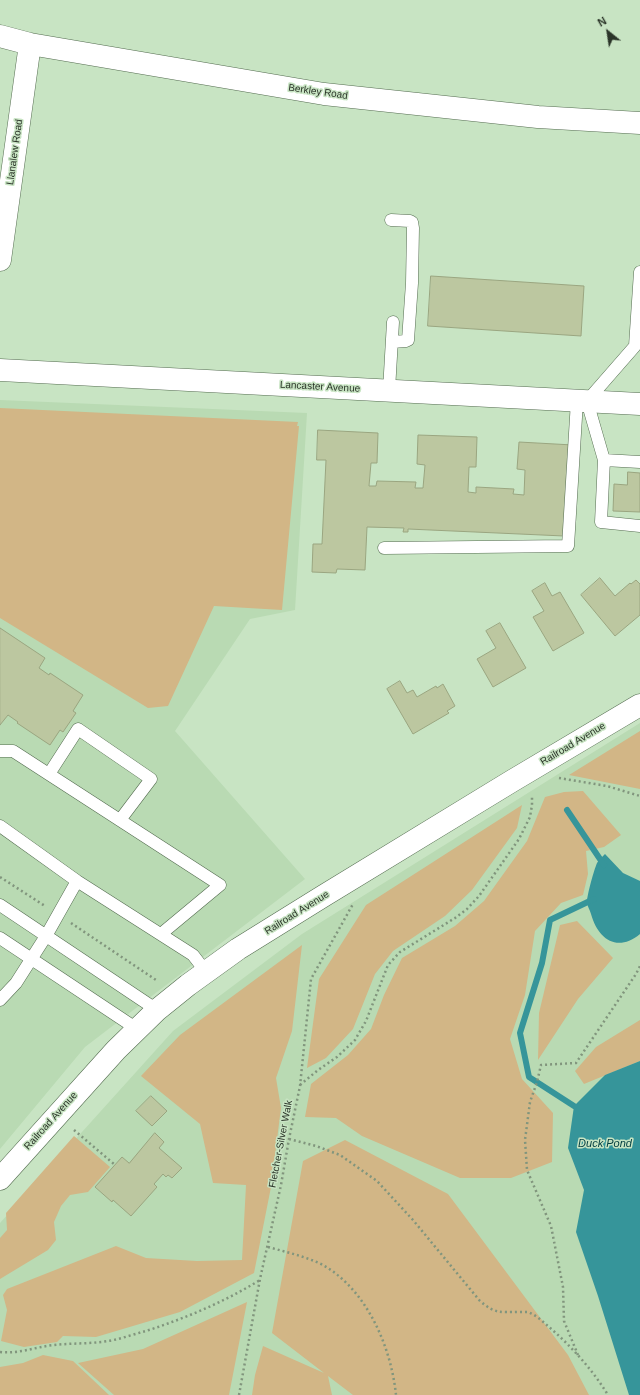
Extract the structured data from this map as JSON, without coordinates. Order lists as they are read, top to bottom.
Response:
{
  "streets": {
    "main road": [
      "Berkley Road",
      "Llanalew Road",
      "Lancaster Avenue",
      "Railroad Avenue"
    ],
    "path": ["Fletcher-Silver Walk"]
  },
  "crossings": [
    ["Berkley Road", "Llanalew Road"]
  ],
  "water": ["Duck Pond"],
  "north": "top left"
}
